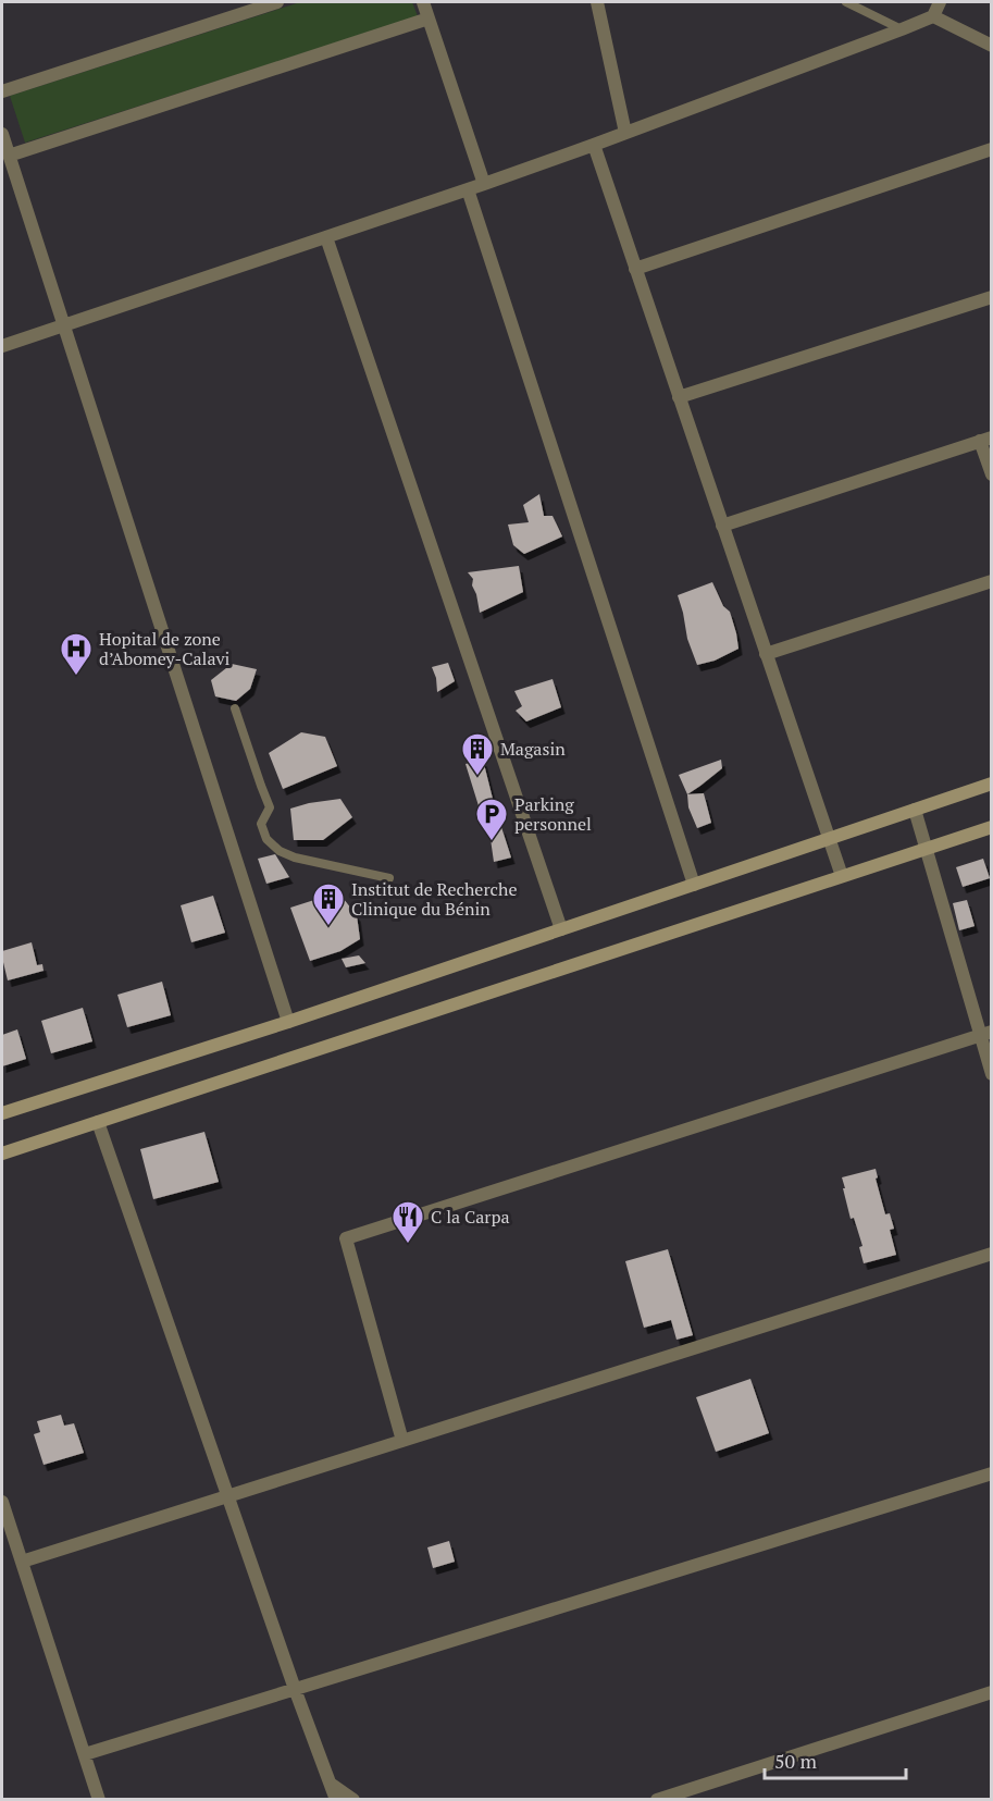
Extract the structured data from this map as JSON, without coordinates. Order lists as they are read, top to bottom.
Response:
{
  "places": {
    "hospital": ["Hopital de zone d’Abomey-Calavi"],
    "building": ["Magasin", "Institut de Recherche Clinique du Bénin"],
    "parking": ["Parking personnel"],
    "restaurant": ["C la Carpa"]
  },
  "scale_bar": "50 m"
}
